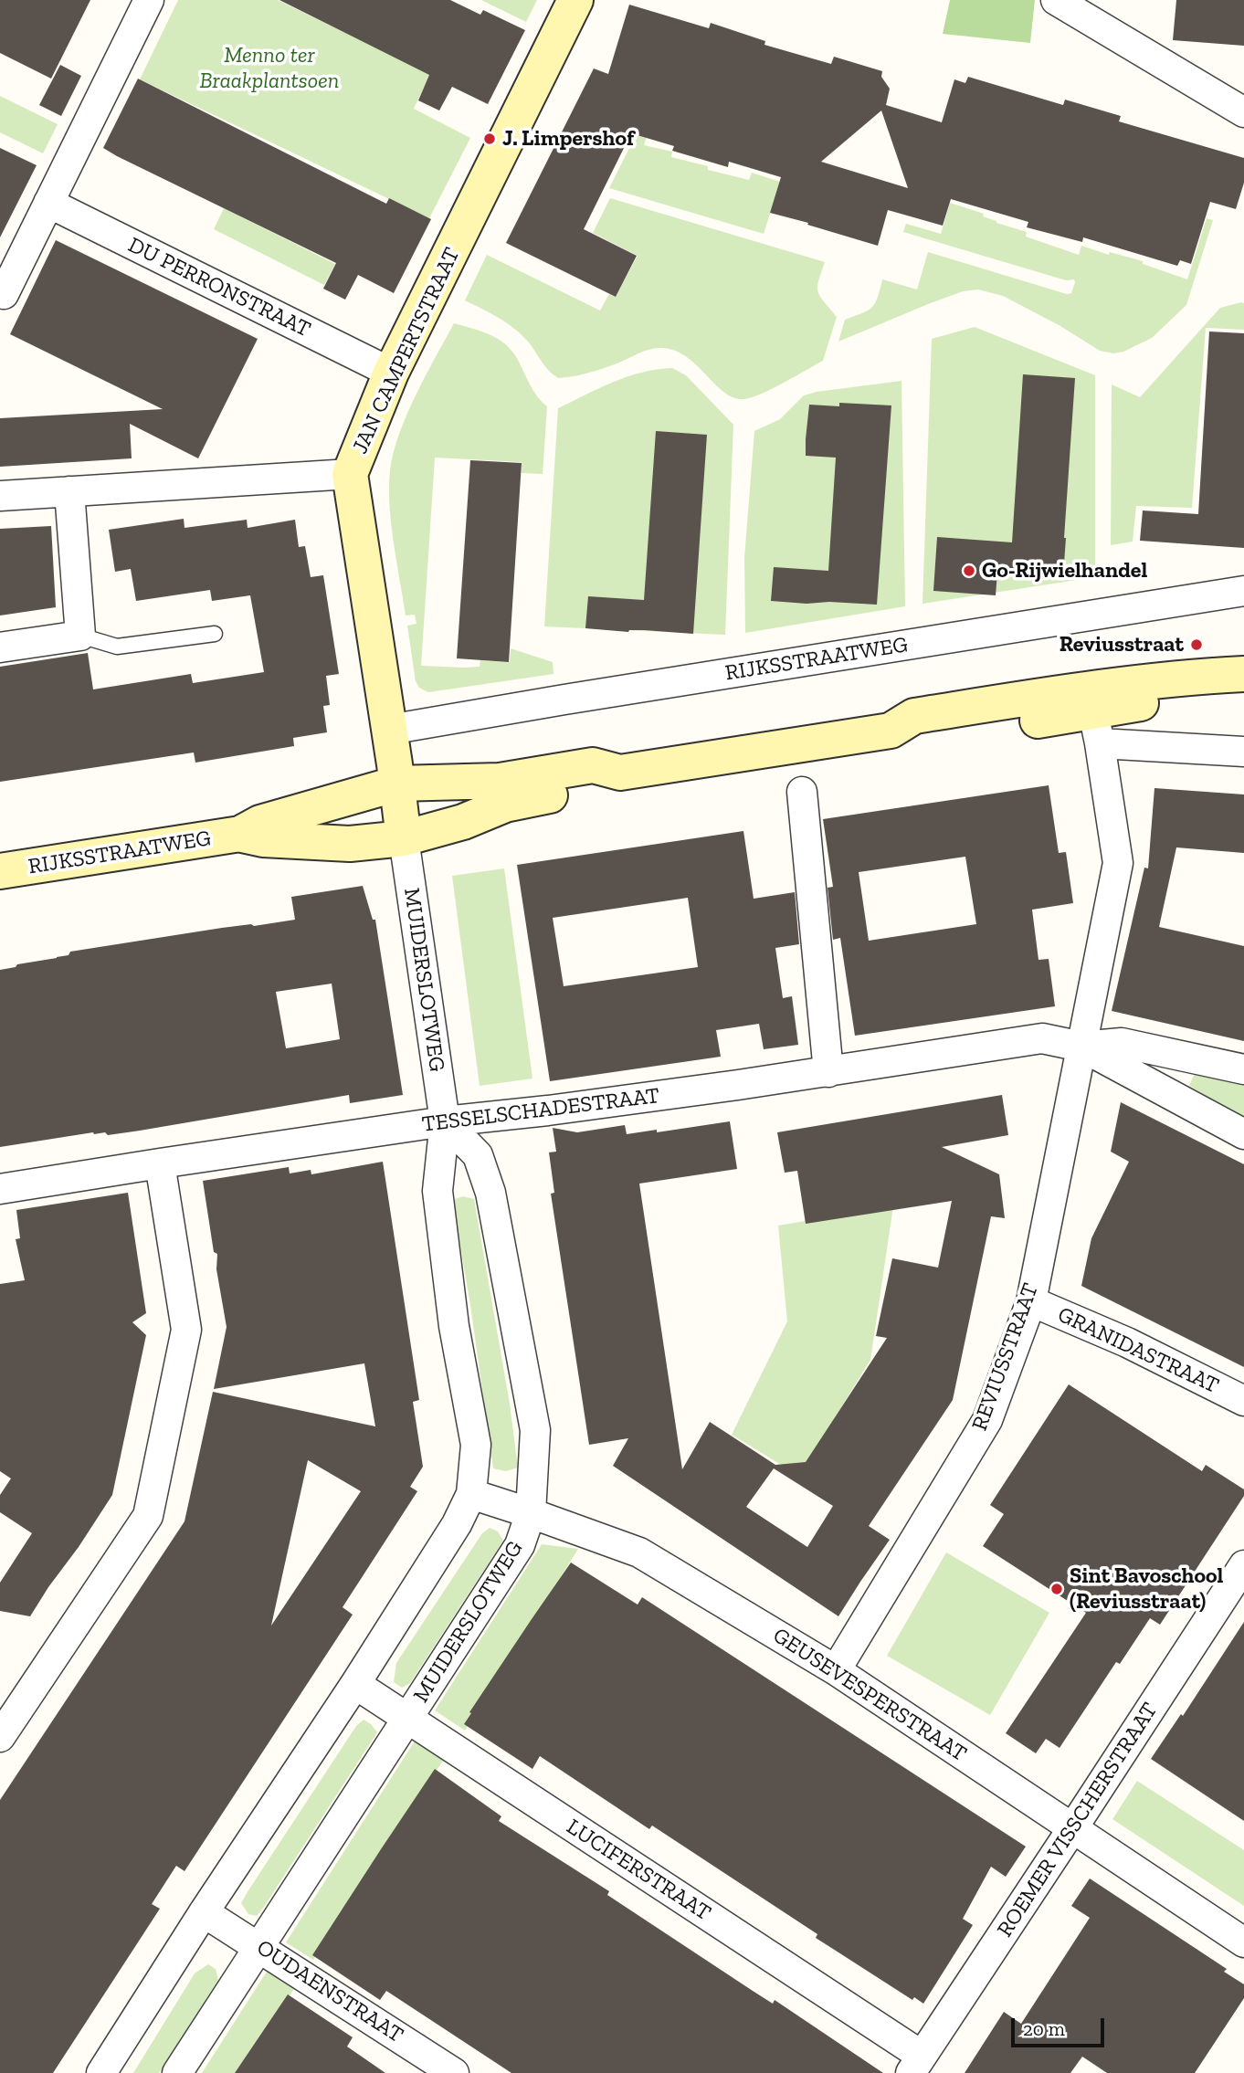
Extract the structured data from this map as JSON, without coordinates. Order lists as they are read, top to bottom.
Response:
{
  "streets": {
    "main road": ["JAN CAMPERTSTRAAT", "RIJKSSTRAATWEG"],
    "street": [
      "DU PERRONSTRAAT",
      "MUIDERSLOTWEG",
      "TESSELSCHADESTRAAT",
      "GRANIDASTRAAT",
      "REVIUSSTRAAT",
      "GEUSEVESPERSTRAAT",
      "ROEMER VISSCHERSTRAAT",
      "LUCIFERSTRAAT",
      "OUDAENSTRAAT"
    ]
  },
  "crossings": [
    ["DU PERRONSTRAAT", "JAN CAMPERTSTRAAT"],
    ["JAN CAMPERTSTRAAT", "RIJKSSTRAATWEG"],
    ["JAN CAMPERTSTRAAT", "MUIDERSLOTWEG"],
    ["RIJKSSTRAATWEG", "MUIDERSLOTWEG"],
    ["RIJKSSTRAATWEG", "REVIUSSTRAAT"],
    ["MUIDERSLOTWEG", "TESSELSCHADESTRAAT"],
    ["MUIDERSLOTWEG", "GEUSEVESPERSTRAAT"],
    ["MUIDERSLOTWEG", "LUCIFERSTRAAT"],
    ["MUIDERSLOTWEG", "OUDAENSTRAAT"],
    ["TESSELSCHADESTRAAT", "REVIUSSTRAAT"],
    ["GRANIDASTRAAT", "REVIUSSTRAAT"],
    ["REVIUSSTRAAT", "GEUSEVESPERSTRAAT"],
    ["GEUSEVESPERSTRAAT", "ROEMER VISSCHERSTRAAT"],
    ["ROEMER VISSCHERSTRAAT", "LUCIFERSTRAAT"]
  ],
  "parks": ["Menno ter Braakplantsoen"],
  "places": [
    "J. Limpershof",
    "Go-Rijwielhandel",
    "Reviusstraat",
    "Sint Bavoschool (Reviusstraat)"
  ],
  "scale_bar": "20 m"
}
